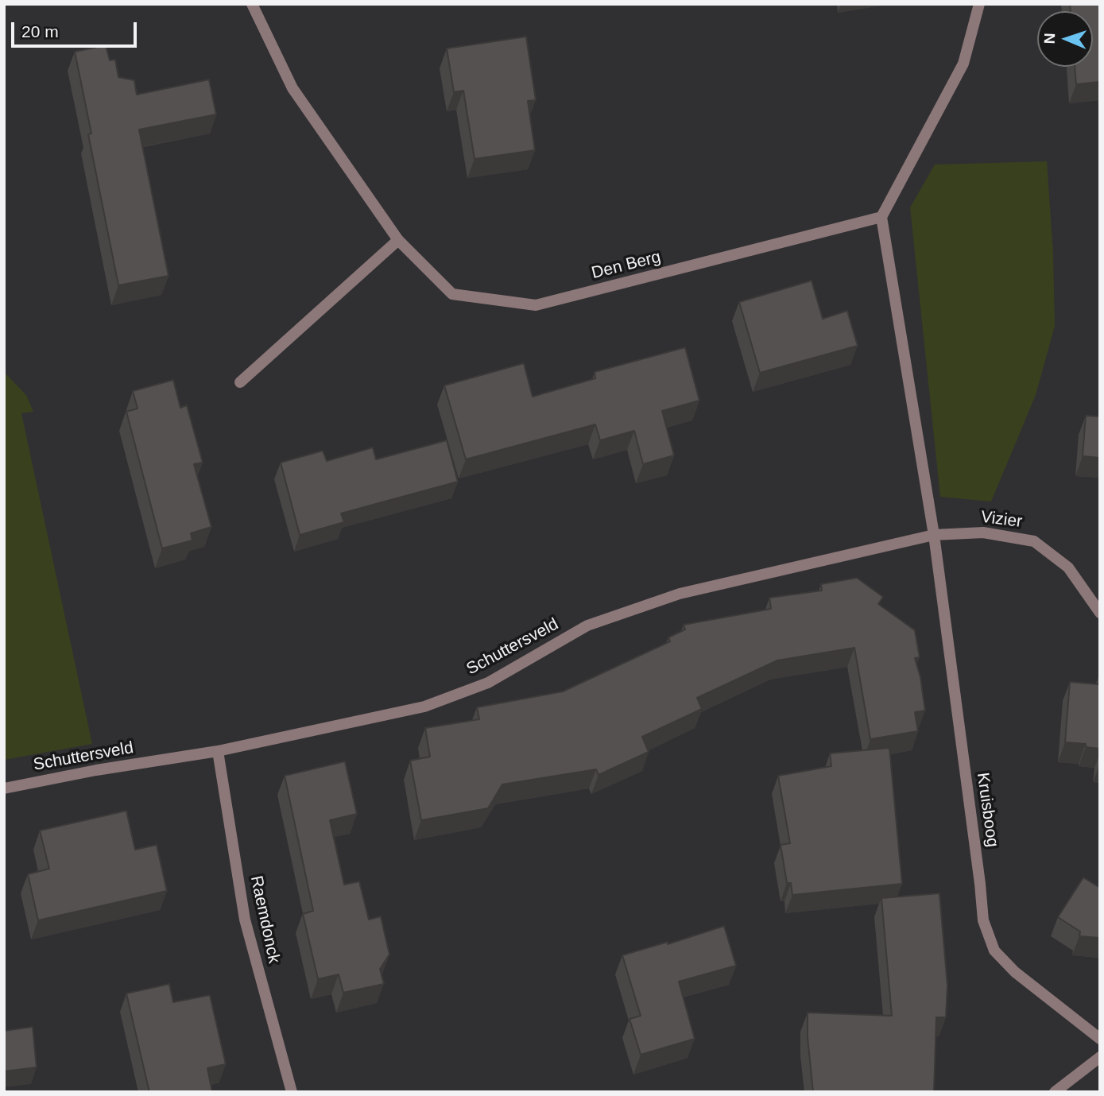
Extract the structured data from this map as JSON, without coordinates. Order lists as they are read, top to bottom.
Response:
{
  "streets": {
    "street": [
      "Den Berg",
      "Vizier",
      "Schuttersveld",
      "Kruisboog",
      "Raemdonck"
    ]
  },
  "crossings": [
    ["Vizier", "Schuttersveld"],
    ["Vizier", "Kruisboog"],
    ["Schuttersveld", "Kruisboog"],
    ["Schuttersveld", "Raemdonck"]
  ],
  "scale_bar": "20 m",
  "north": "left"
}
